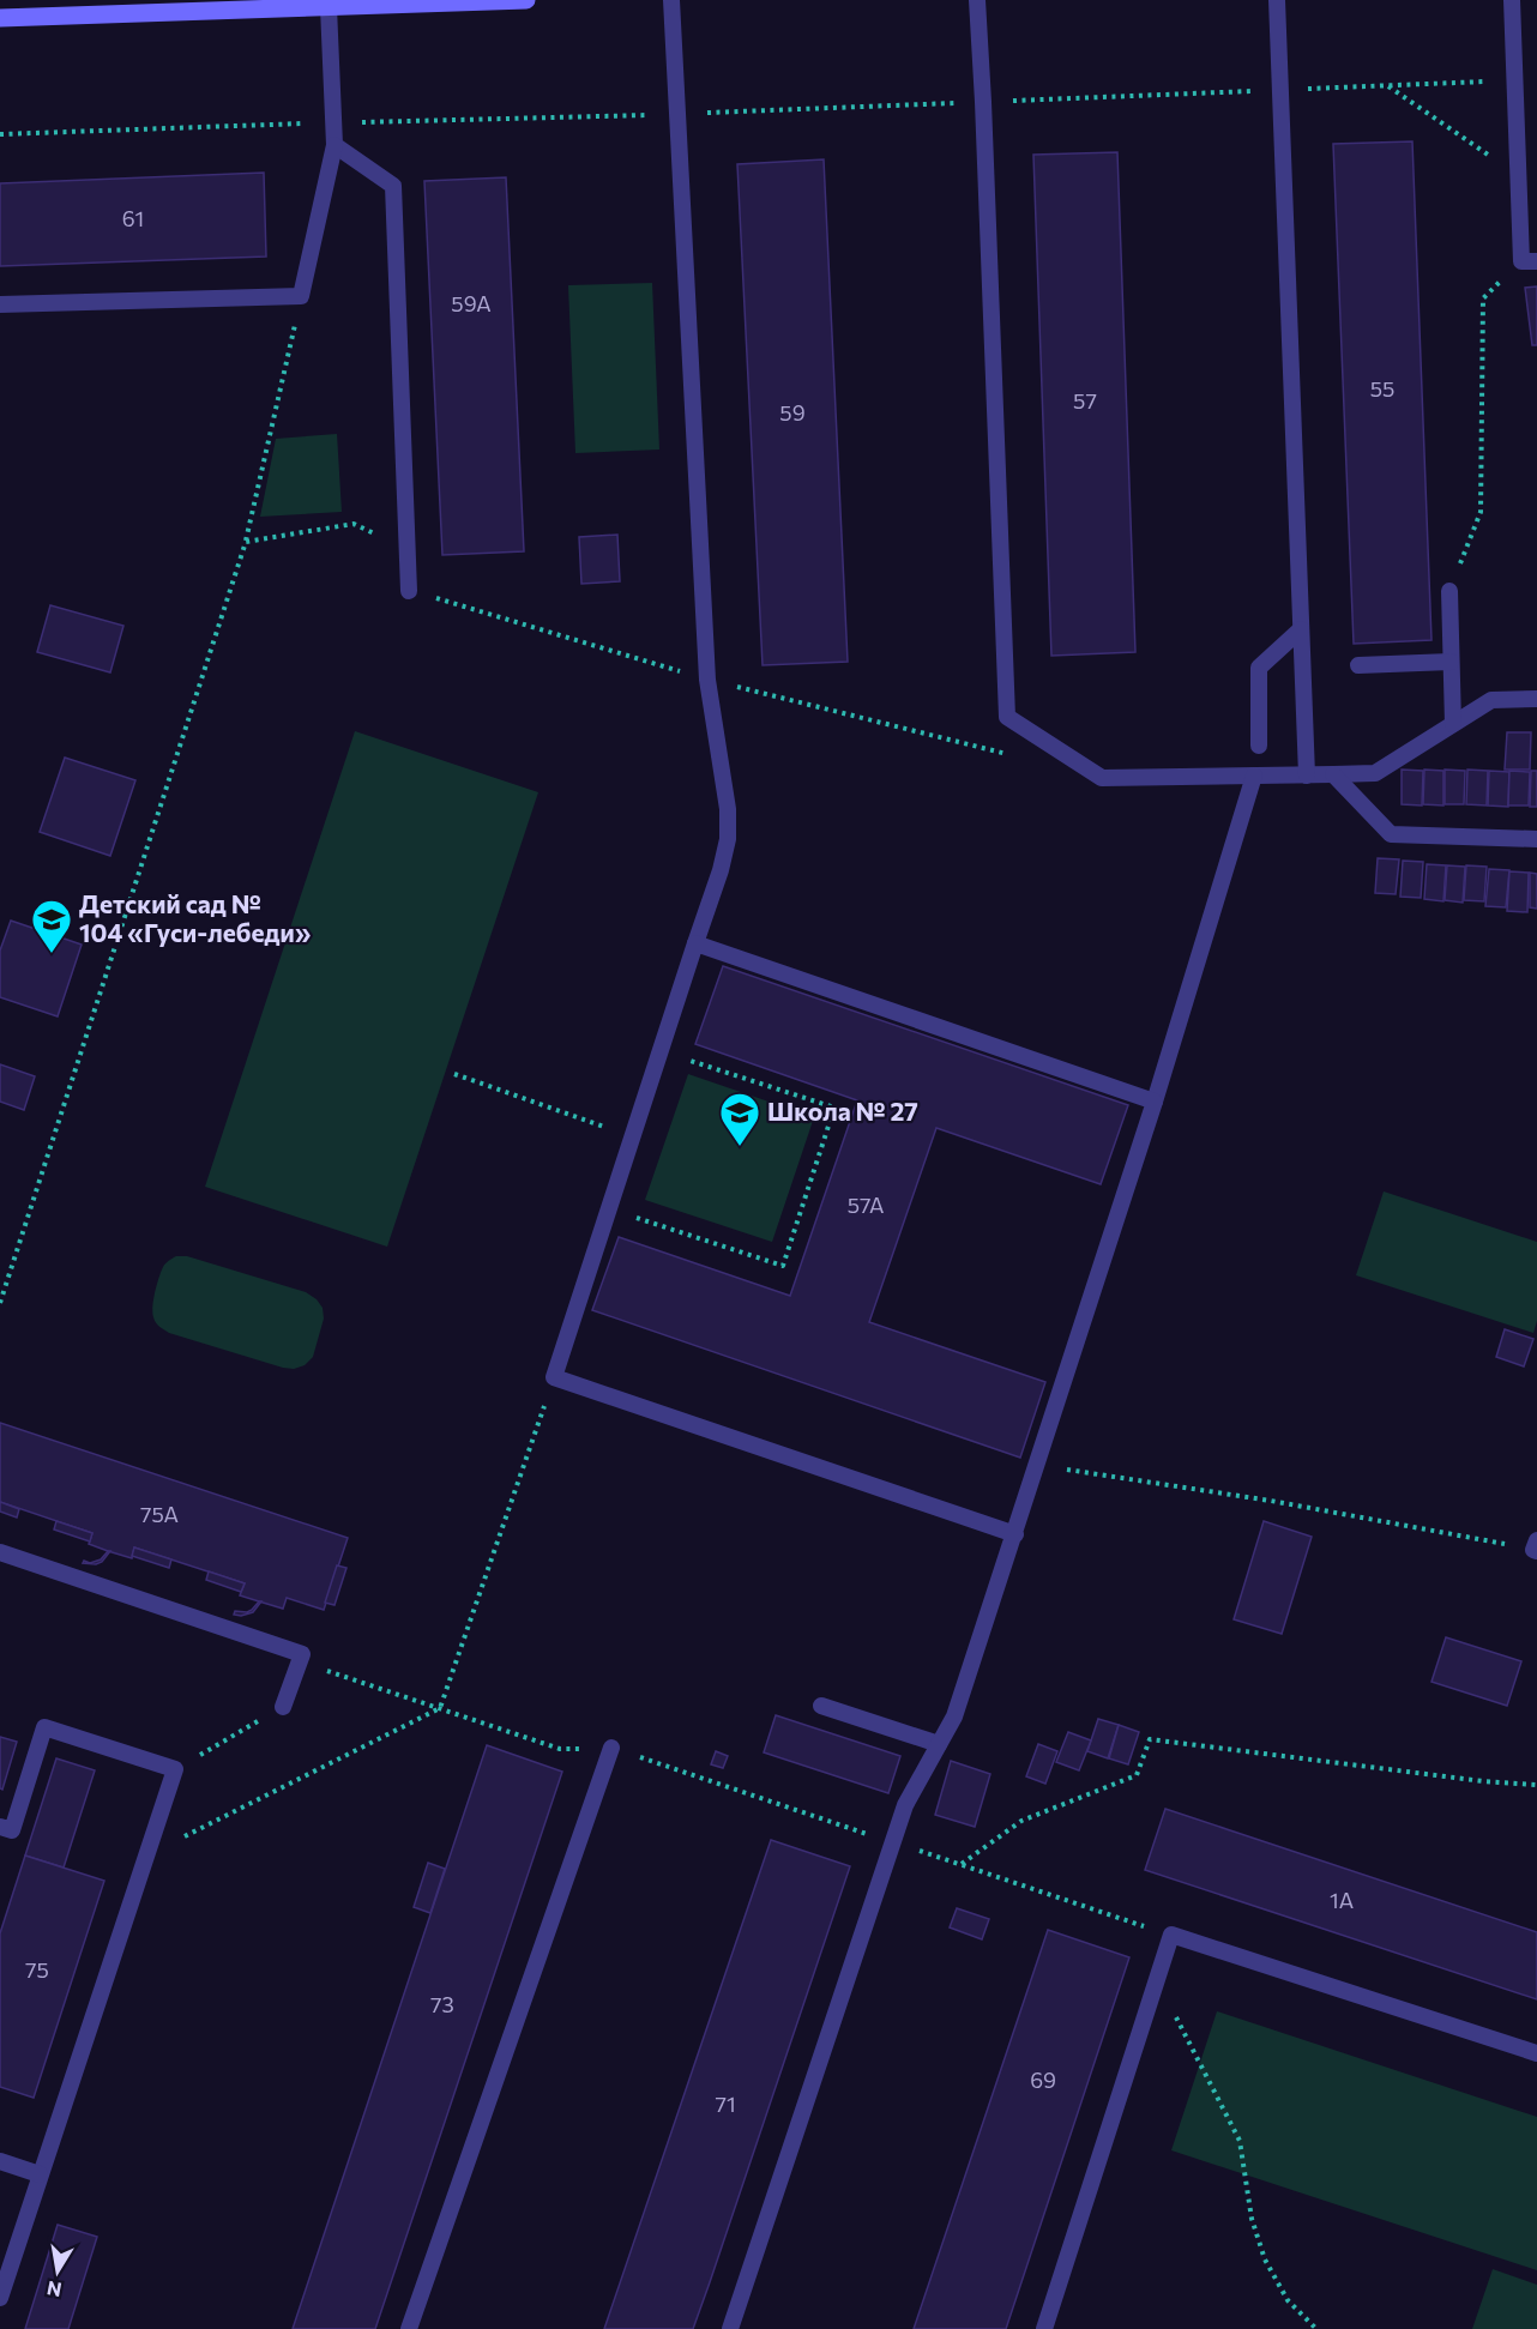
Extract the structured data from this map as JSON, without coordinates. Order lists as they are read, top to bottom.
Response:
{
  "places": {
    "school or university": ["Детский сад № 104 «Гуси-лебеди»", "Школа № 27"]
  },
  "house_numbers": [
    "61",
    "59А",
    "55",
    "57",
    "59",
    "57А",
    "75А",
    "1А",
    "75",
    "73",
    "69",
    "71"
  ],
  "north": "bottom"
}
